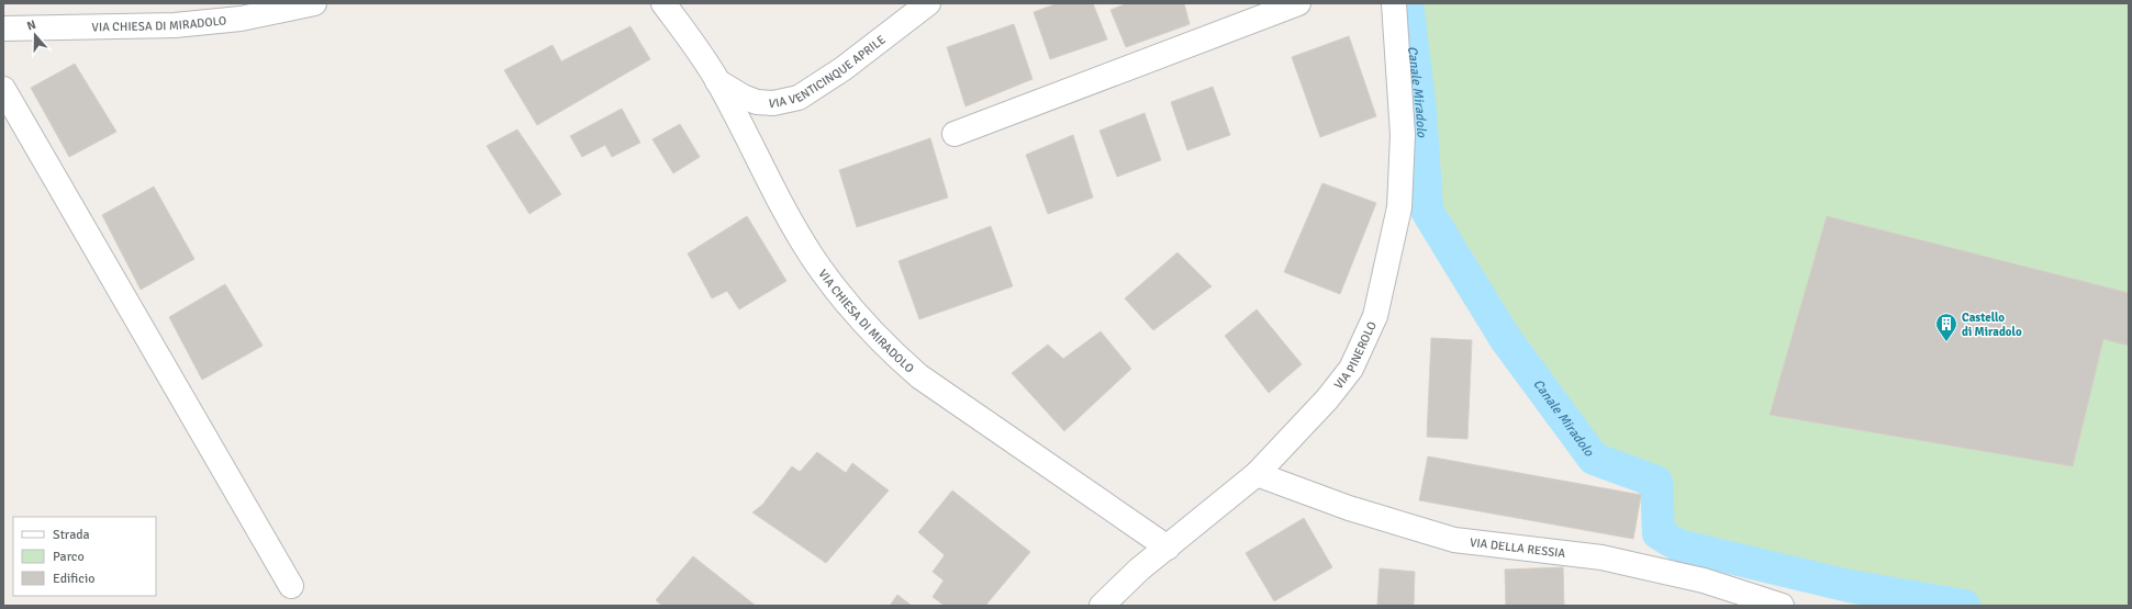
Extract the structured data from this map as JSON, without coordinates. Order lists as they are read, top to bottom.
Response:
{
  "streets": {
    "street": [
      "VIA CHIESA DI MIRADOLO",
      "VIA VENTICINQUE APRILE",
      "VIA PINEROLO",
      "VIA DELLA RESSIA"
    ]
  },
  "crossings": [
    ["VIA CHIESA DI MIRADOLO", "VIA VENTICINQUE APRILE"],
    ["VIA CHIESA DI MIRADOLO", "VIA PINEROLO"],
    ["VIA PINEROLO", "VIA DELLA RESSIA"]
  ],
  "water": ["Canale Miradolo"],
  "places": {
    "building": ["Castello di Miradolo"]
  },
  "legend": ["Strada", "Parco", "Edificio"],
  "north": "top"
}
